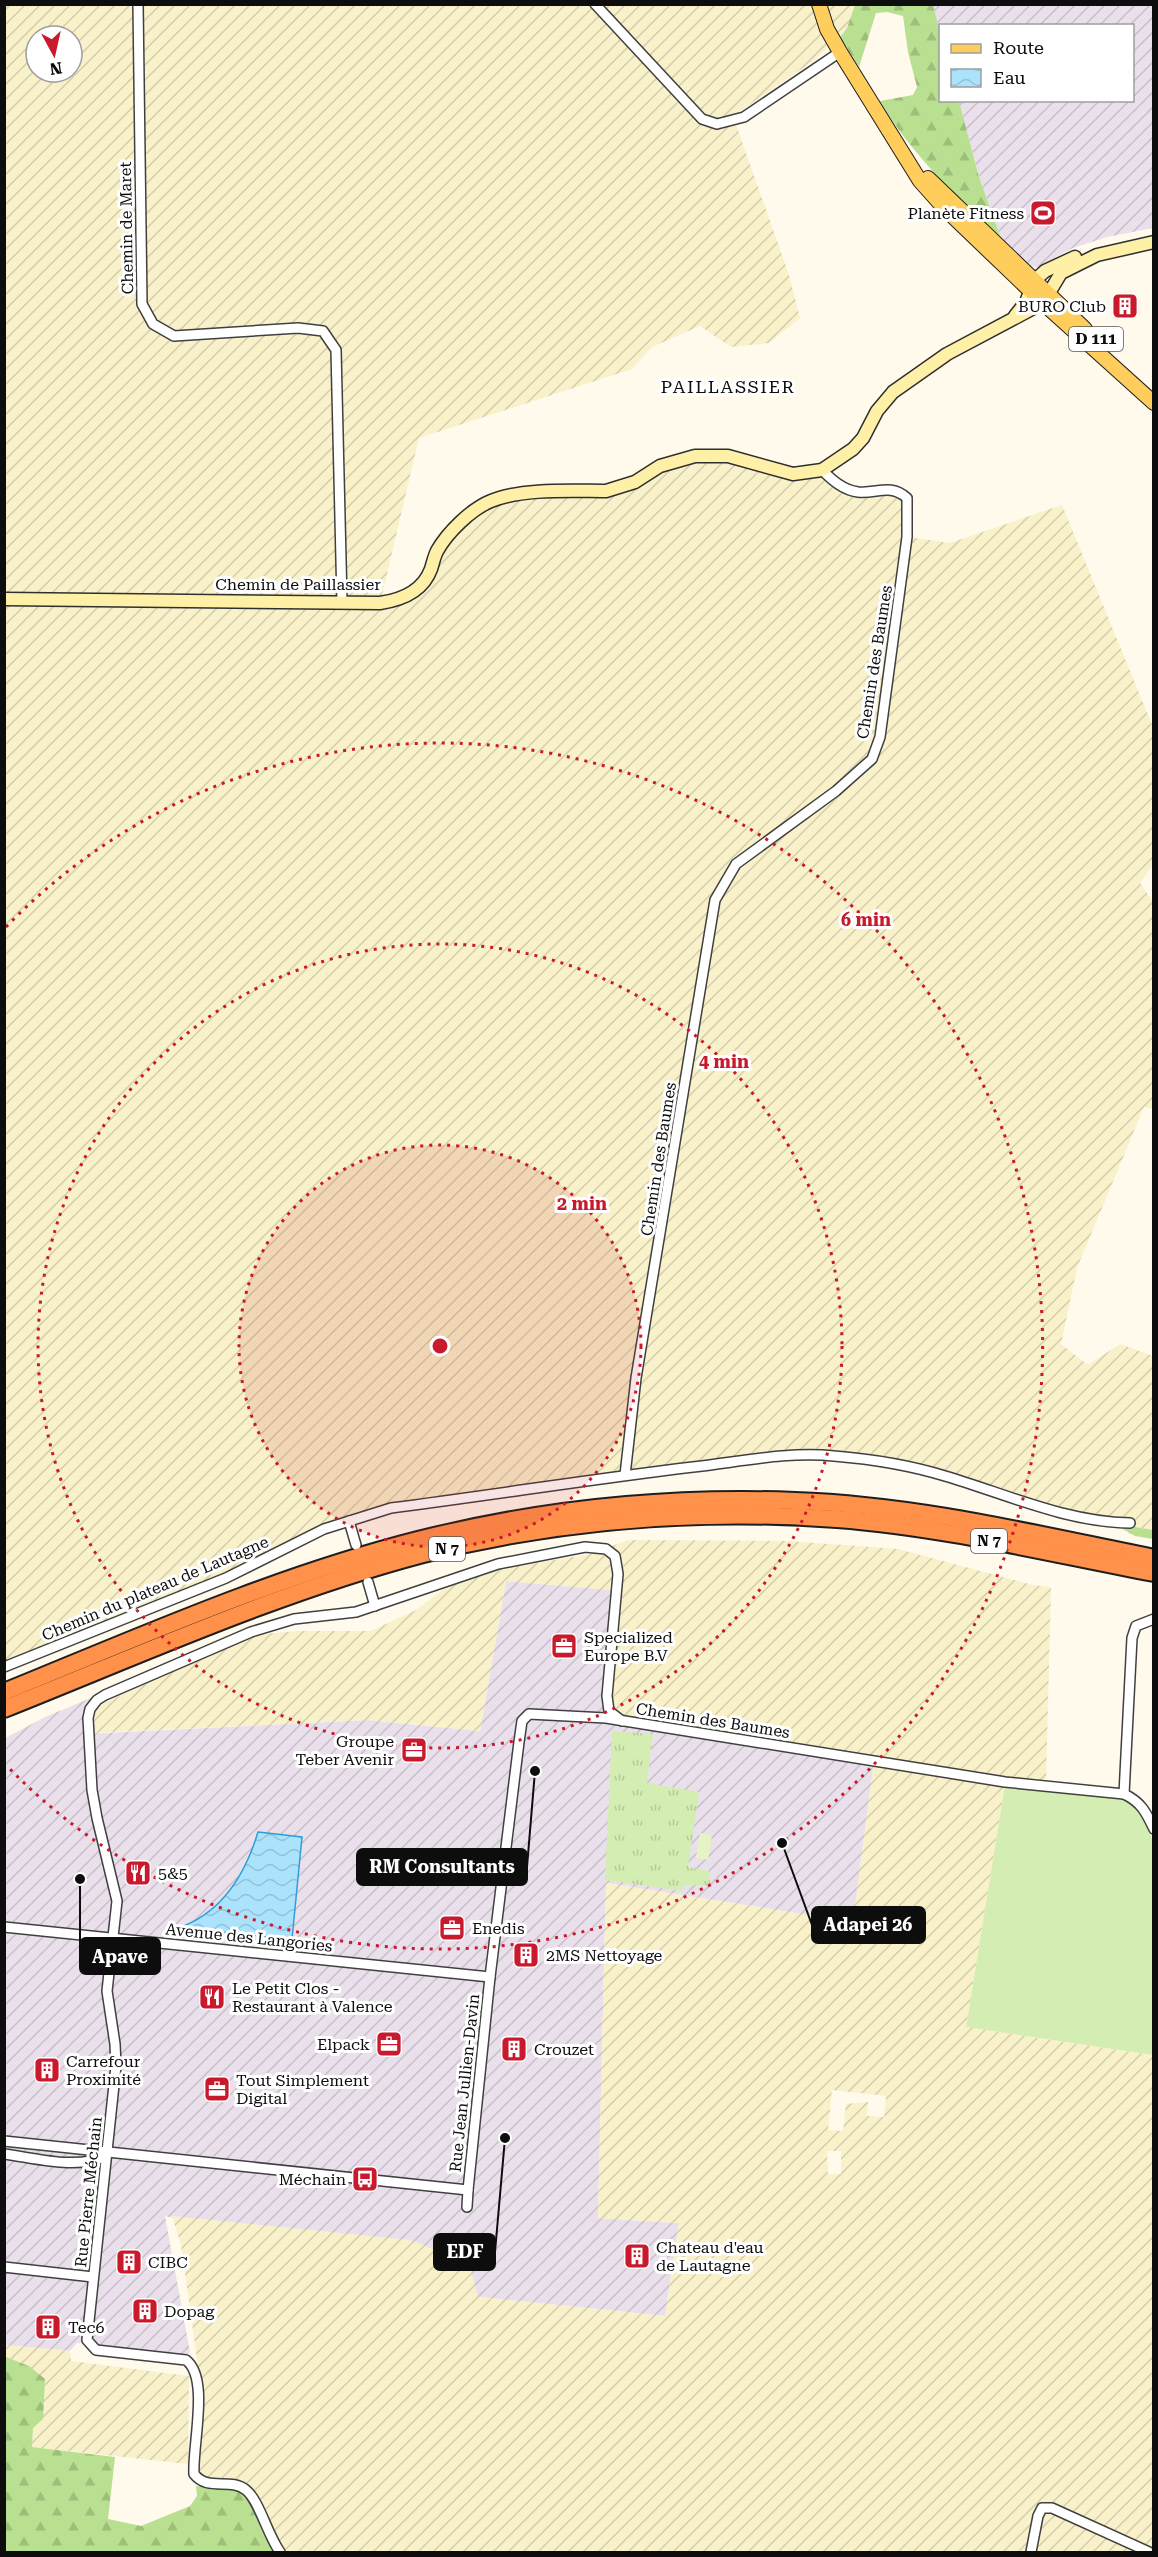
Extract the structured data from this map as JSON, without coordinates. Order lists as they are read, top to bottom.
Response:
{
  "streets": {
    "highway": ["N 7"],
    "main road": ["D 111"],
    "street": [
      "Chemin de Maret",
      "Chemin de Paillassier",
      "Chemin des Baumes",
      "Chemin du plateau de Lautagne",
      "Avenue des Langories",
      "Rue Jean Jullien-Davin",
      "Rue Pierre Méchain"
    ]
  },
  "crossings": [
    ["Chemin de Maret", "Chemin de Paillassier"],
    ["D 111", "Chemin de Paillassier"],
    ["Chemin de Paillassier", "Chemin des Baumes"],
    ["Chemin des Baumes", "Rue Jean Jullien-Davin"],
    ["Avenue des Langories", "Rue Jean Jullien-Davin"],
    ["Avenue des Langories", "Rue Pierre Méchain"],
    ["Rue Jean Jullien-Davin", "Rue Pierre Méchain"]
  ],
  "districts": ["PAILLASSIER"],
  "places": {
    "sports": ["Planète Fitness"],
    "building": [
      "BURO Club",
      "2MS Nettoyage",
      "Crouzet",
      "Carrefour Proximité",
      "Chateau d'eau de Lautagne",
      "CIBC",
      "Dopag",
      "Tec6"
    ],
    "office": [
      "Specialized Europe B.V",
      "Groupe Teber Avenir",
      "Enedis",
      "Elpack",
      "Tout Simplement Digital"
    ],
    "other": [
      "RM Consultants",
      "Adapei 26",
      "Apave",
      "EDF"
    ],
    "restaurant": ["5&5", "Le Petit Clos - Restaurant à Valence"],
    "bus stop": ["Méchain"]
  },
  "legend": ["Route", "Eau"],
  "north": "bottom",
  "rings": ["6 min", "4 min", "2 min"]
}
